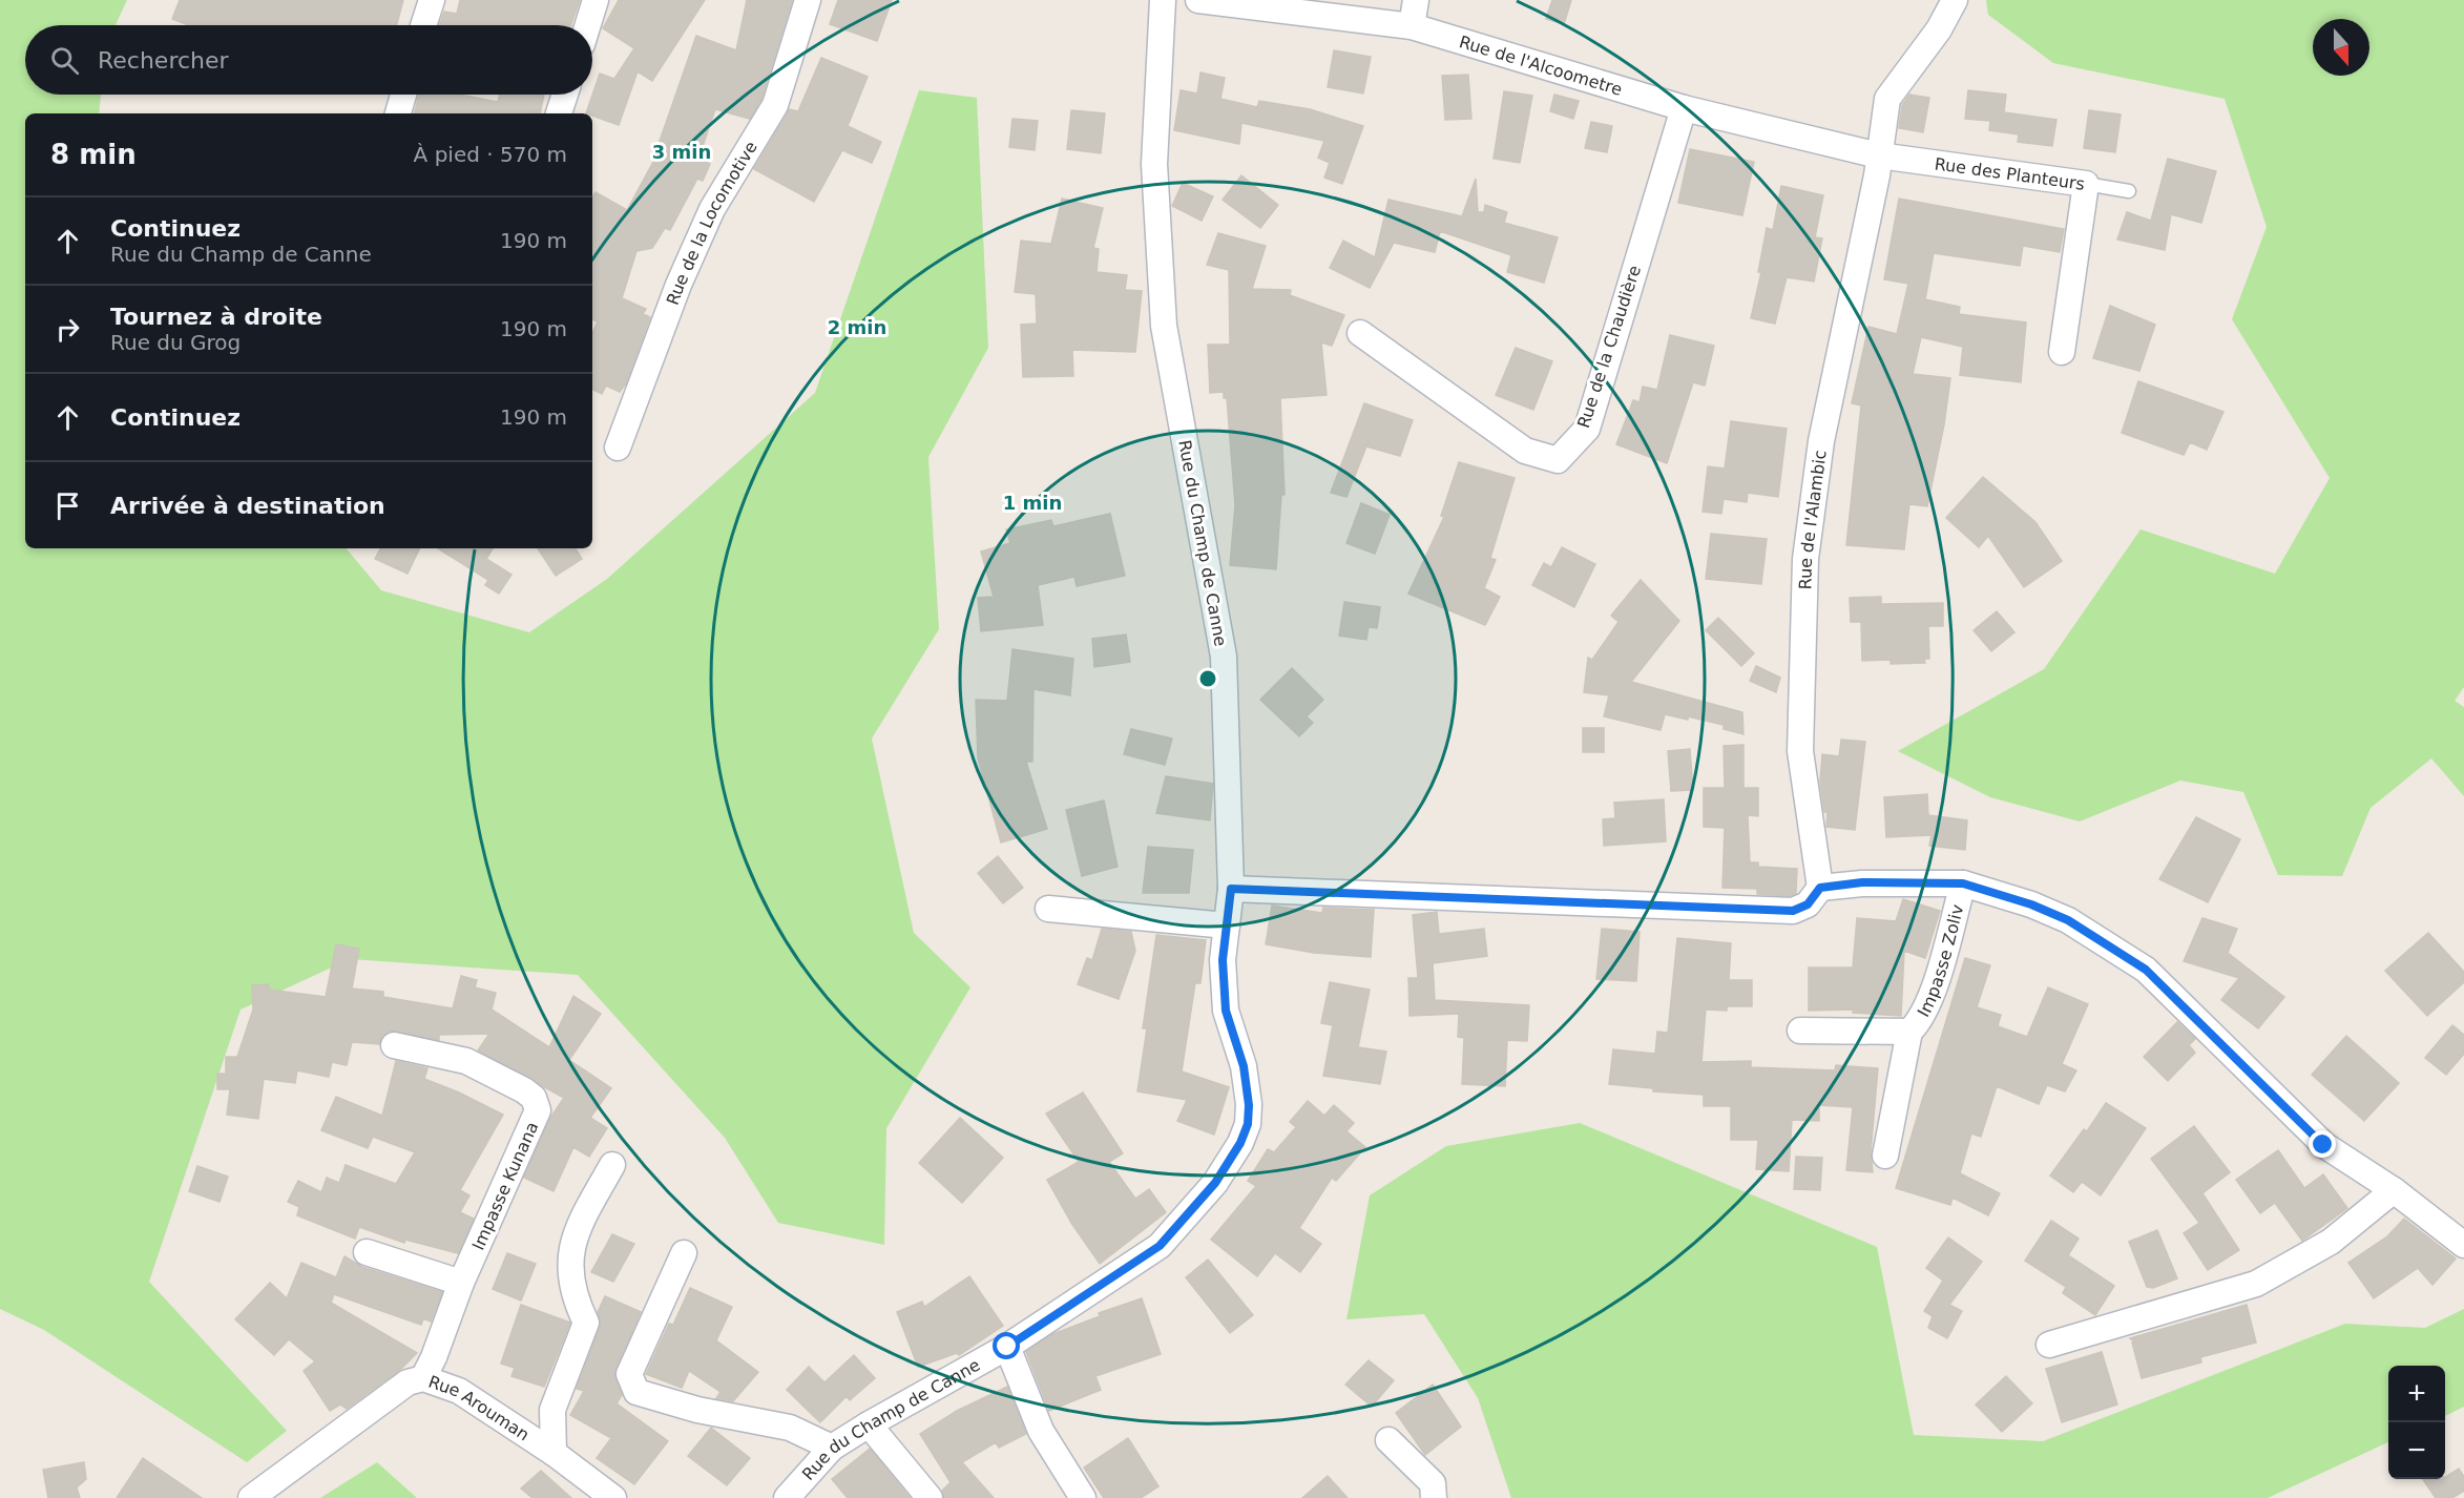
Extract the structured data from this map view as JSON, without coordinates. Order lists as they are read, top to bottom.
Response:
{
  "streets": {
    "street": [
      "Rue de l'Alcoometre",
      "Rue des Planteurs",
      "Rue de la Locomotive",
      "Rue de la Chaudière",
      "Rue de l'Alambic",
      "Rue du Champ de Canne",
      "Impasse Zoliv",
      "Impasse Kunana",
      "Rue Arouman"
    ]
  },
  "crossings": [
    ["Rue de l'Alcoometre", "Rue des Planteurs"],
    ["Rue de l'Alcoometre", "Rue de la Chaudière"],
    ["Rue de l'Alcoometre", "Rue de l'Alambic"],
    ["Rue des Planteurs", "Rue de l'Alambic"],
    ["Impasse Kunana", "Rue Arouman"]
  ],
  "north": "bottom",
  "page": {
    "search": "Rechercher",
    "heading": ["8 min", "À pied · 570 m"],
    "list": [
      ["Continuez", "Rue du Champ de Canne", "190 m"],
      ["Tournez à droite", "Rue du Grog", "190 m"],
      ["Continuez", "190 m"],
      "Arrivée à destination"
    ],
    "map_buttons": ["+", "−"]
  },
  "rings": ["3 min", "2 min", "1 min"]
}
